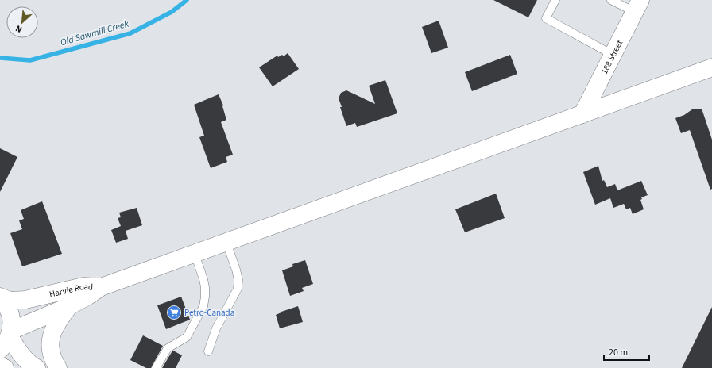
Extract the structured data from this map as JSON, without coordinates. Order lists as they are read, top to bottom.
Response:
{
  "streets": {
    "main road": ["188 Street", "Harvie Road"]
  },
  "water": ["Old Sawmill Creek"],
  "places": {
    "supermarket": ["Petro-Canada"]
  },
  "scale_bar": "20 m",
  "north": "bottom left"
}
